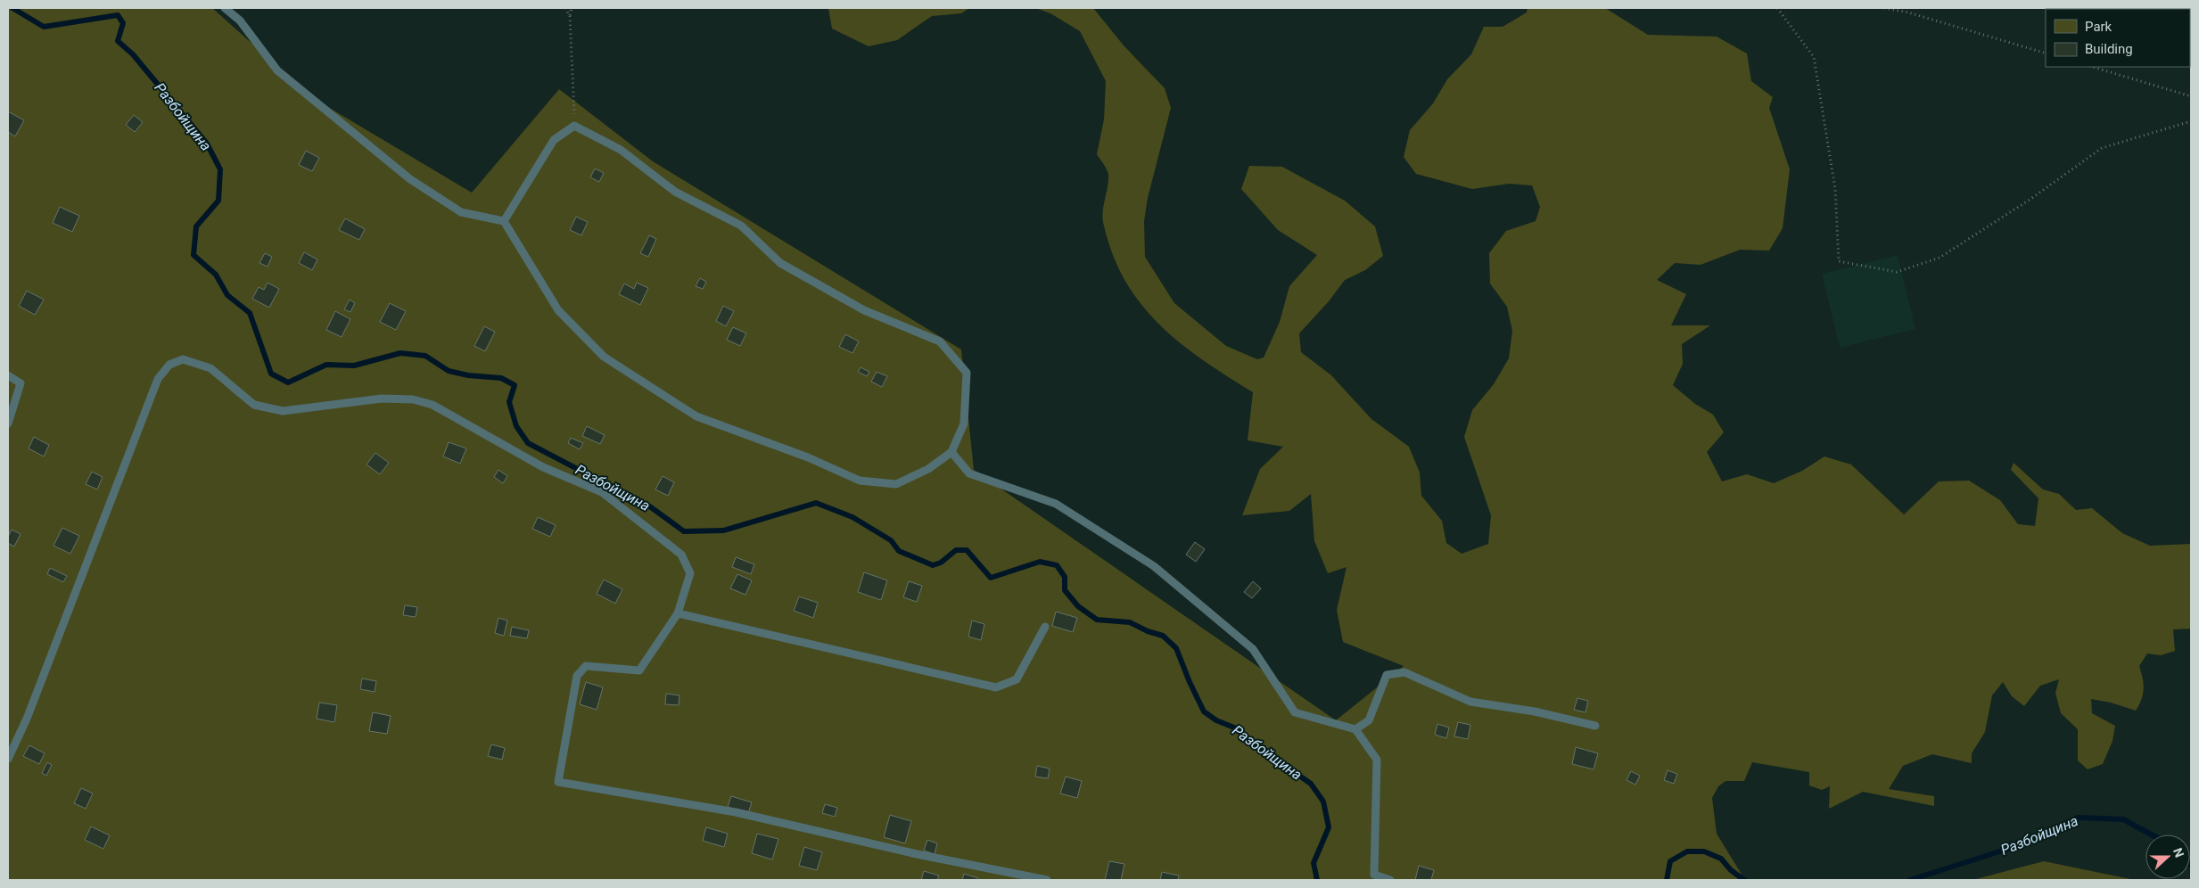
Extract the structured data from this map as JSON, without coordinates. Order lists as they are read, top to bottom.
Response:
{
  "water": ["Разбойщина"],
  "legend": ["Park", "Building"],
  "north": "right"
}
